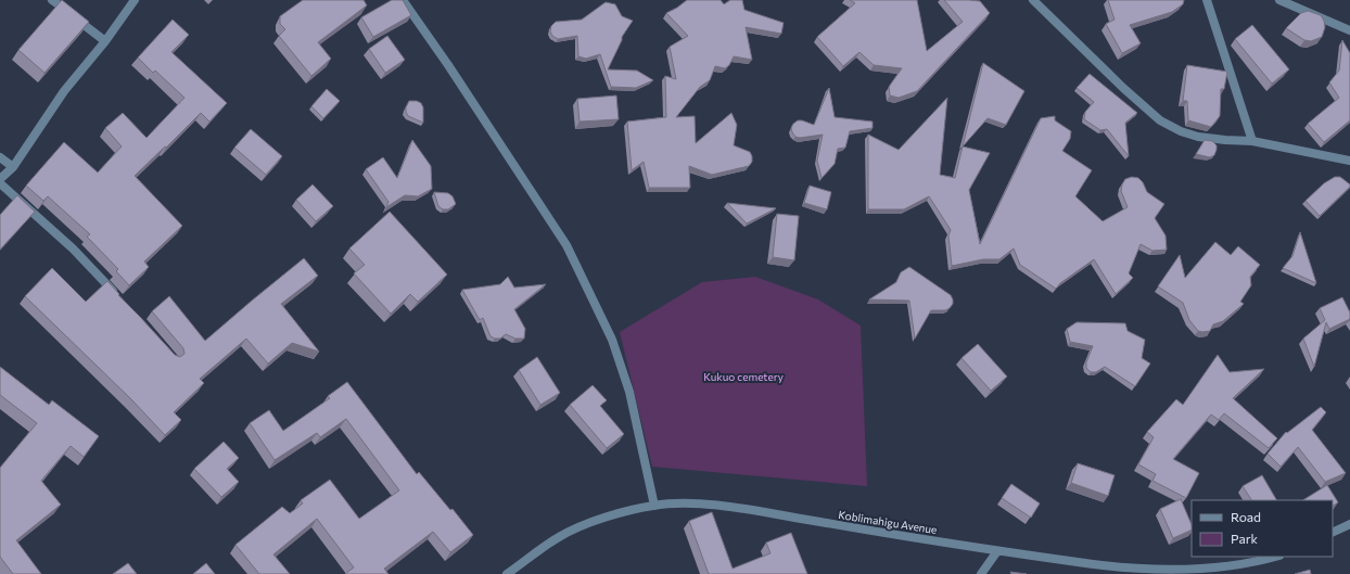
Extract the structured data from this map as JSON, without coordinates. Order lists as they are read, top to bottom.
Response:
{
  "streets": {
    "street": ["Koblimahigu Avenue"]
  },
  "parks": ["Kukuo cemetery"],
  "legend": ["Road", "Park"]
}
